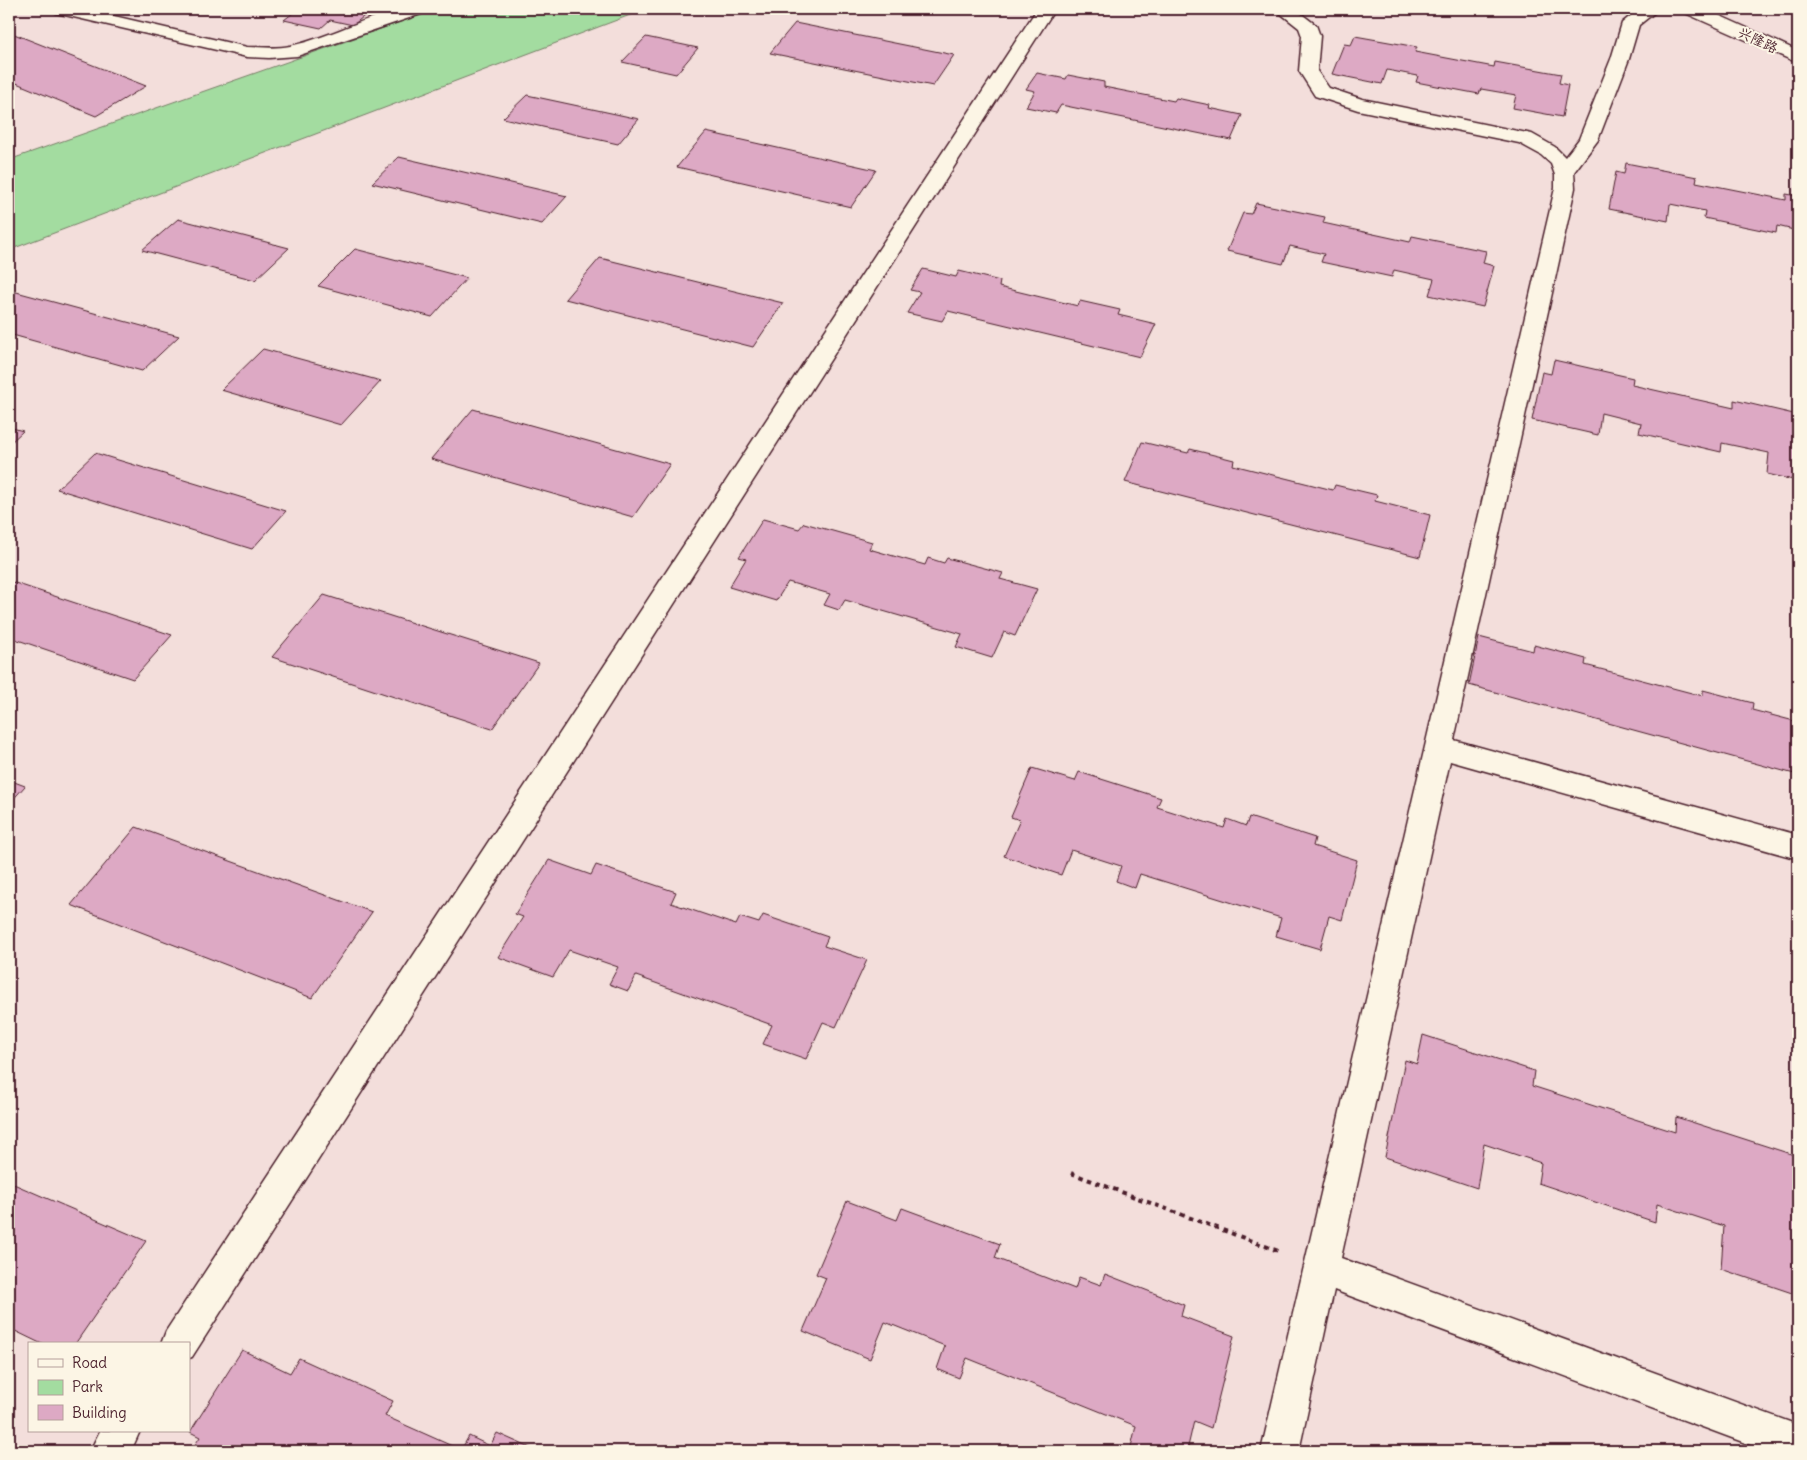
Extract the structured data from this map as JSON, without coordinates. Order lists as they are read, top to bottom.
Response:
{
  "streets": {
    "street": ["兴隆路"]
  },
  "legend": ["Road", "Park", "Building"]
}
